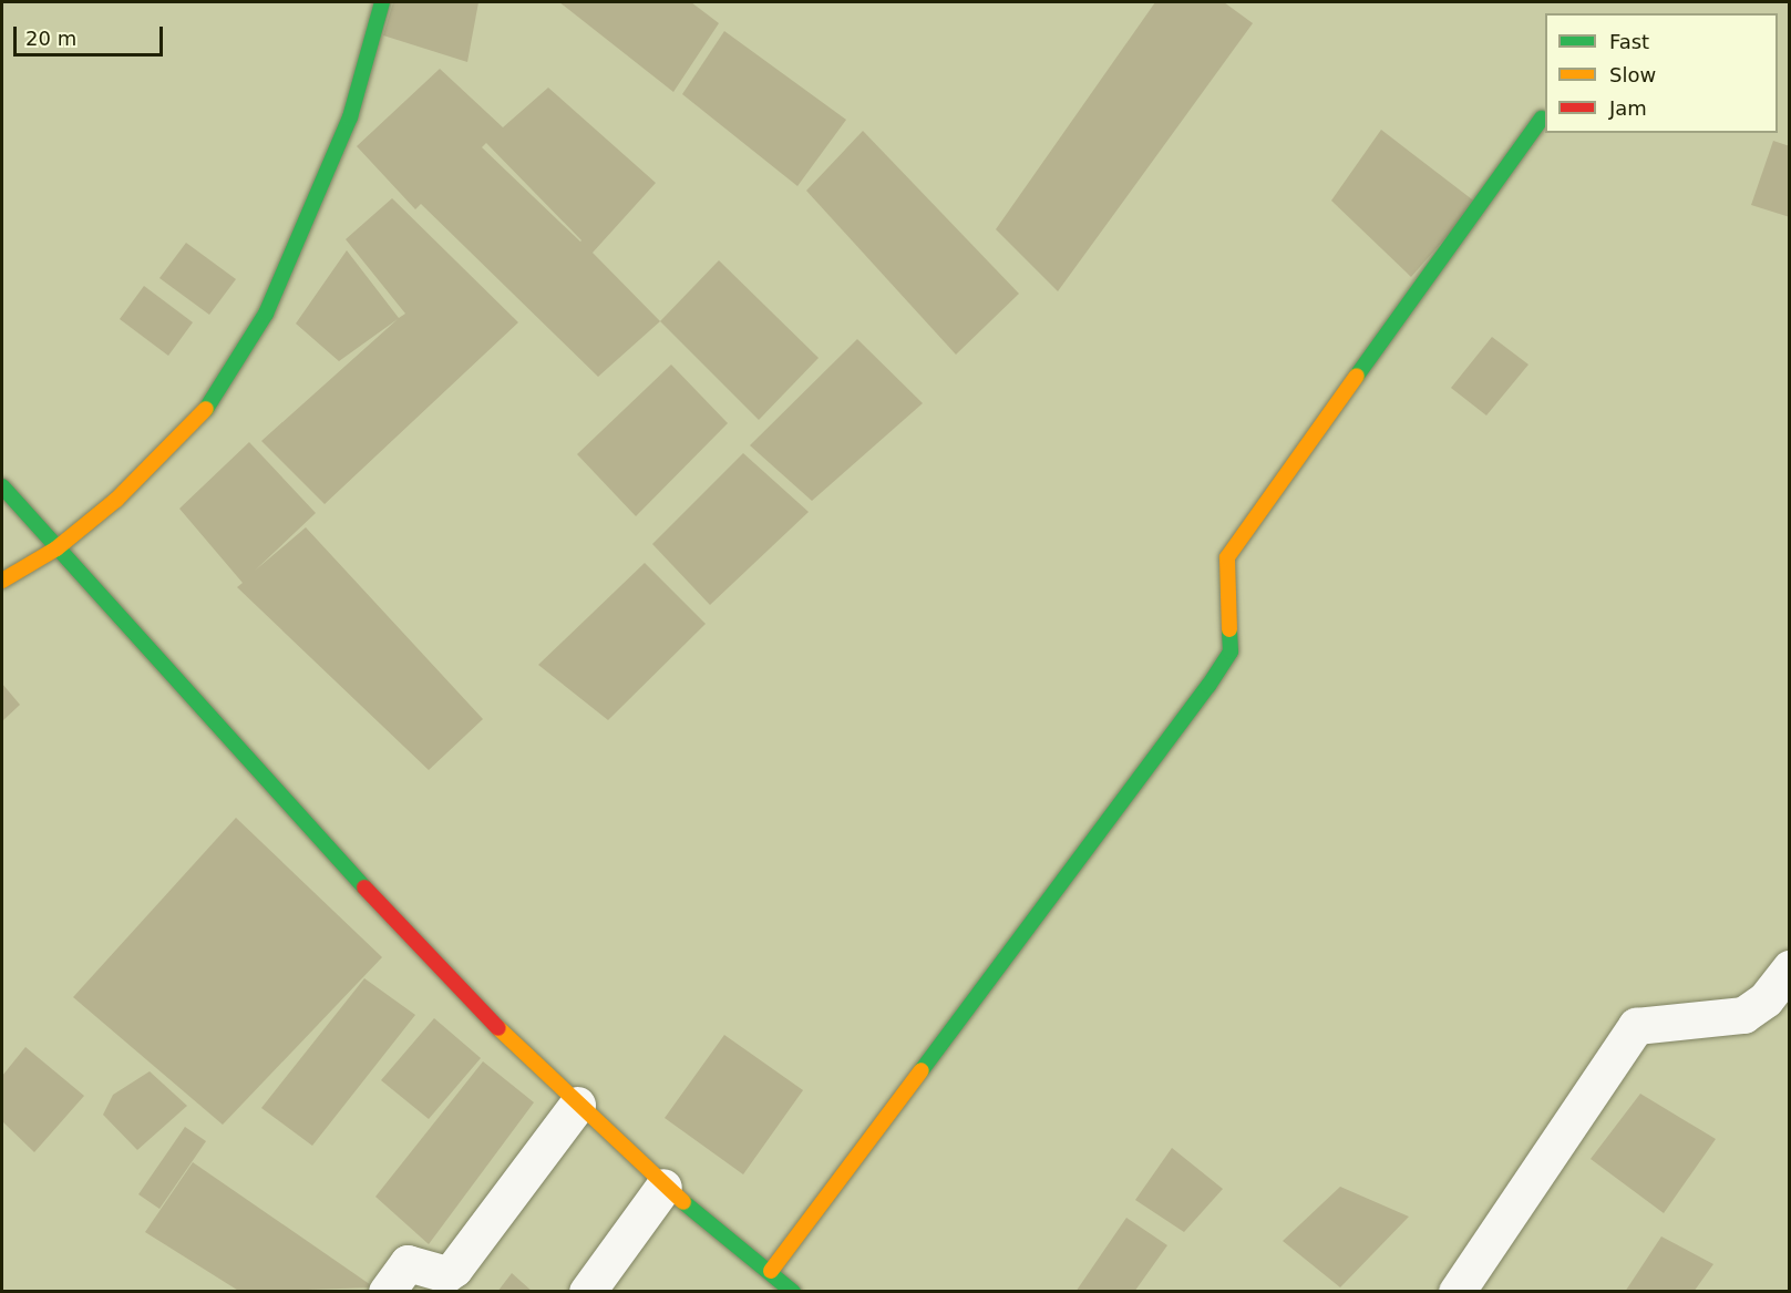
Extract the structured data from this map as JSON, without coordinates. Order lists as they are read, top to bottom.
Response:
{
  "legend": ["Fast", "Slow", "Jam"],
  "scale_bar": "20 m"
}
